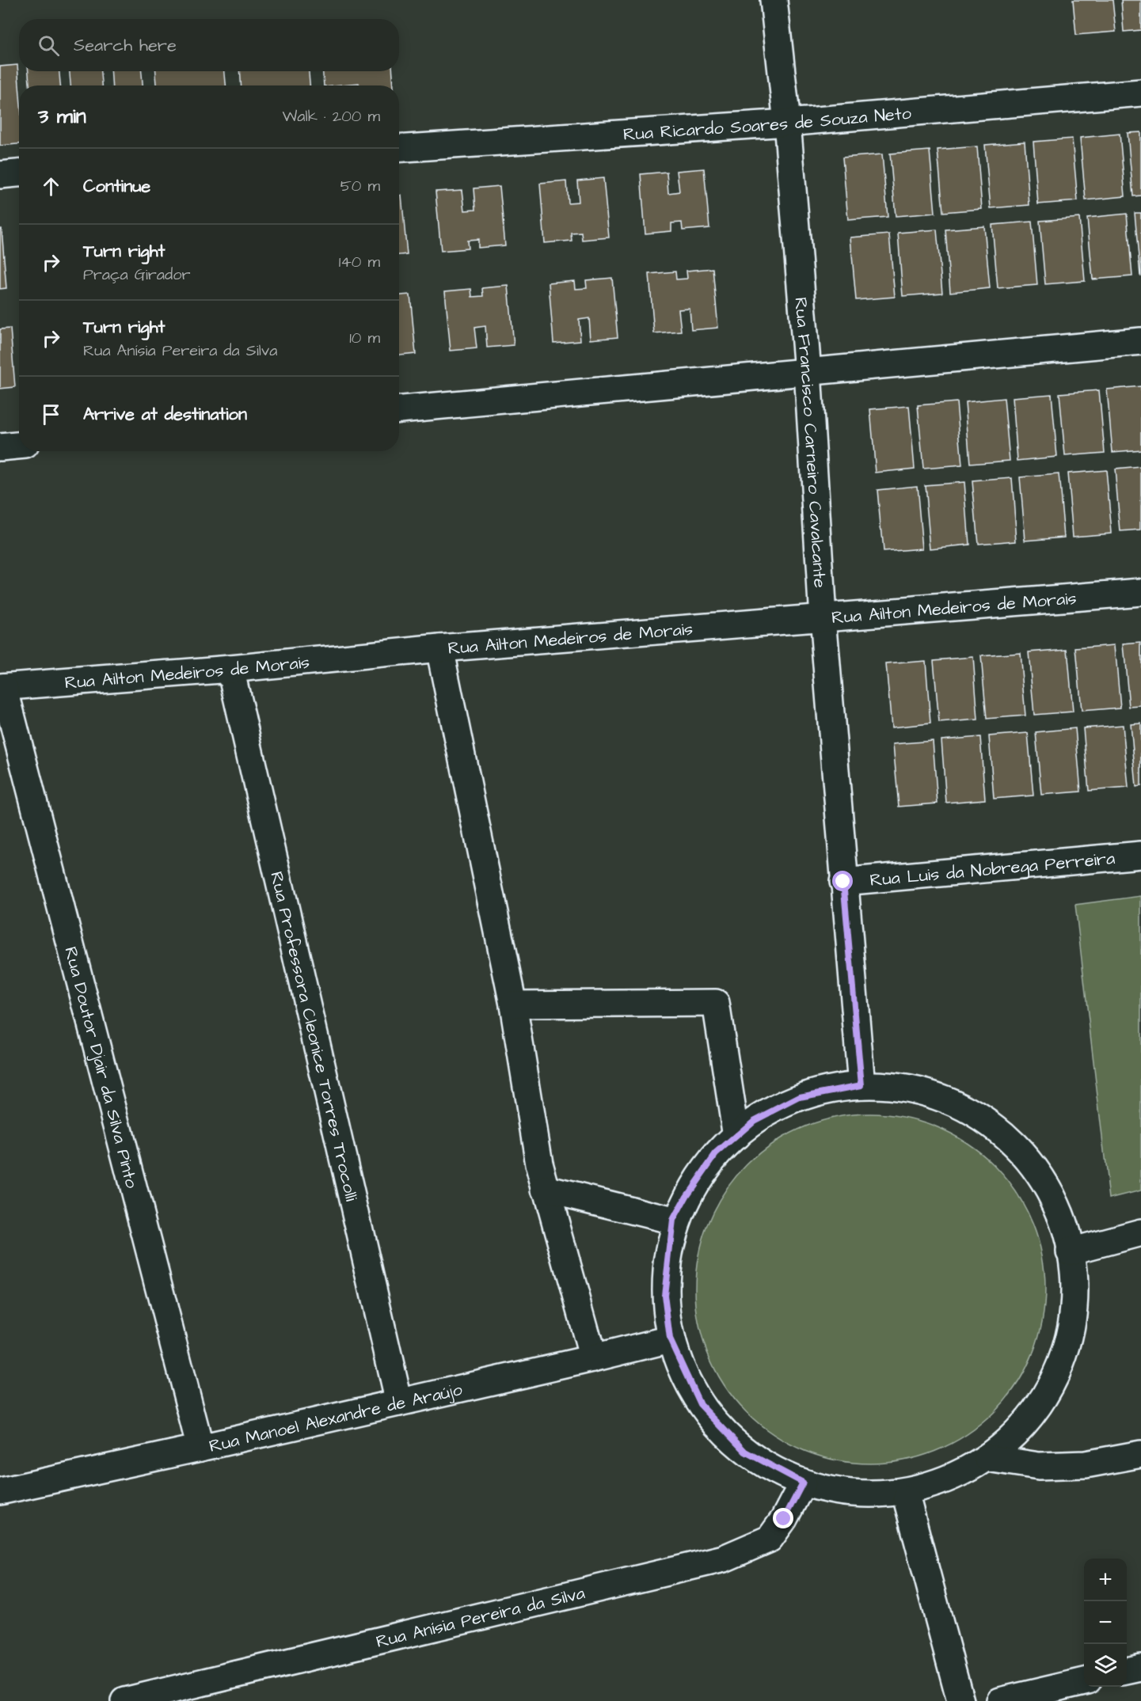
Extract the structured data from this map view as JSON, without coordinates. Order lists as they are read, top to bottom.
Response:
{
  "streets": {
    "street": [
      "Rua Ricardo Soares de Souza Neto",
      "Rua Francisco Carneiro Cavalcante",
      "Rua Ailton Medeiros de Morais",
      "Rua Luis da Nobrega Perreira",
      "Rua Professora Cleonice Torres Trocolli",
      "Rua Doutor Djair da Silva Pinto",
      "Rua Manoel Alexandre de Araújo",
      "Rua Anísia Pereira da Silva"
    ]
  },
  "crossings": [
    ["Rua Ricardo Soares de Souza Neto", "Rua Francisco Carneiro Cavalcante"],
    ["Rua Francisco Carneiro Cavalcante", "Rua Ailton Medeiros de Morais"],
    ["Rua Francisco Carneiro Cavalcante", "Rua Luis da Nobrega Perreira"],
    ["Rua Ailton Medeiros de Morais", "Rua Professora Cleonice Torres Trocolli"],
    ["Rua Ailton Medeiros de Morais", "Rua Doutor Djair da Silva Pinto"],
    ["Rua Professora Cleonice Torres Trocolli", "Rua Manoel Alexandre de Araújo"],
    ["Rua Doutor Djair da Silva Pinto", "Rua Manoel Alexandre de Araújo"]
  ],
  "page": {
    "search": "Search here",
    "heading": ["3 min", "Walk · 200 m"],
    "list": [
      ["Continue", "50 m"],
      ["Turn right", "Praça Girador", "140 m"],
      ["Turn right", "Rua Anísia Pereira da Silva", "10 m"],
      "Arrive at destination"
    ],
    "map_buttons": ["+", "−"]
  }
}
